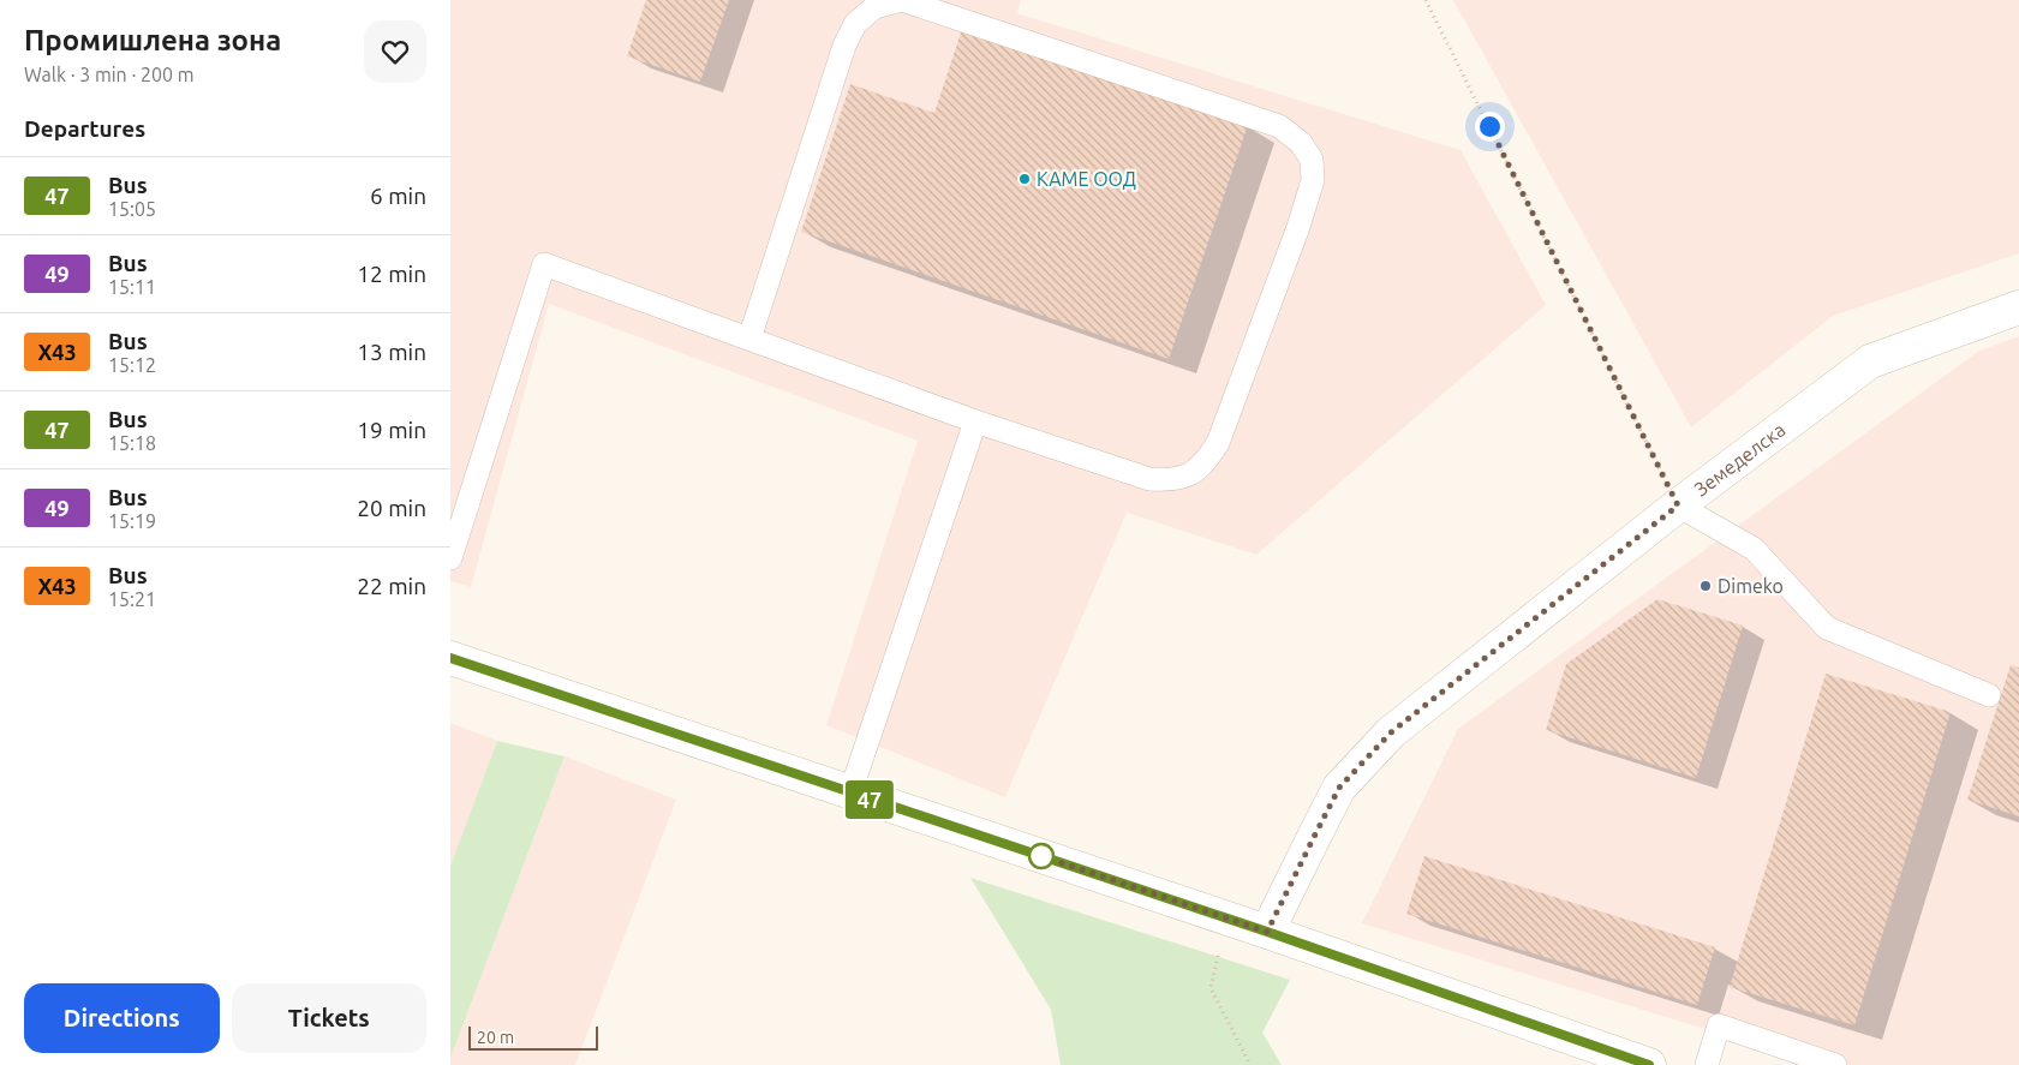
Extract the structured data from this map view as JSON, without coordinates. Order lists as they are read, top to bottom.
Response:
{
  "streets": {
    "street": ["Земеделска"]
  },
  "places": ["КАМЕ ООД", "Dimeko"],
  "lines": ["bus line 47"],
  "scale_bar": "20 m",
  "page": {
    "heading": [
      ["Промишлена зона", "Walk · 3 min · 200 m"],
      "Departures"
    ],
    "on_map": "47",
    "list": [
      {
        "mark": "47",
        "name": "Bus",
        "note": "15:05",
        "value": "6 min"
      },
      {
        "mark": "49",
        "name": "Bus",
        "note": "15:11",
        "value": "12 min"
      },
      {
        "mark": "X43",
        "name": "Bus",
        "note": "15:12",
        "value": "13 min"
      },
      {
        "mark": "47",
        "name": "Bus",
        "note": "15:18",
        "value": "19 min"
      },
      {
        "mark": "49",
        "name": "Bus",
        "note": "15:19",
        "value": "20 min"
      },
      {
        "mark": "X43",
        "name": "Bus",
        "note": "15:21",
        "value": "22 min"
      }
    ],
    "buttons": ["Directions", "Tickets"],
    "scale": "20 m"
  }
}
